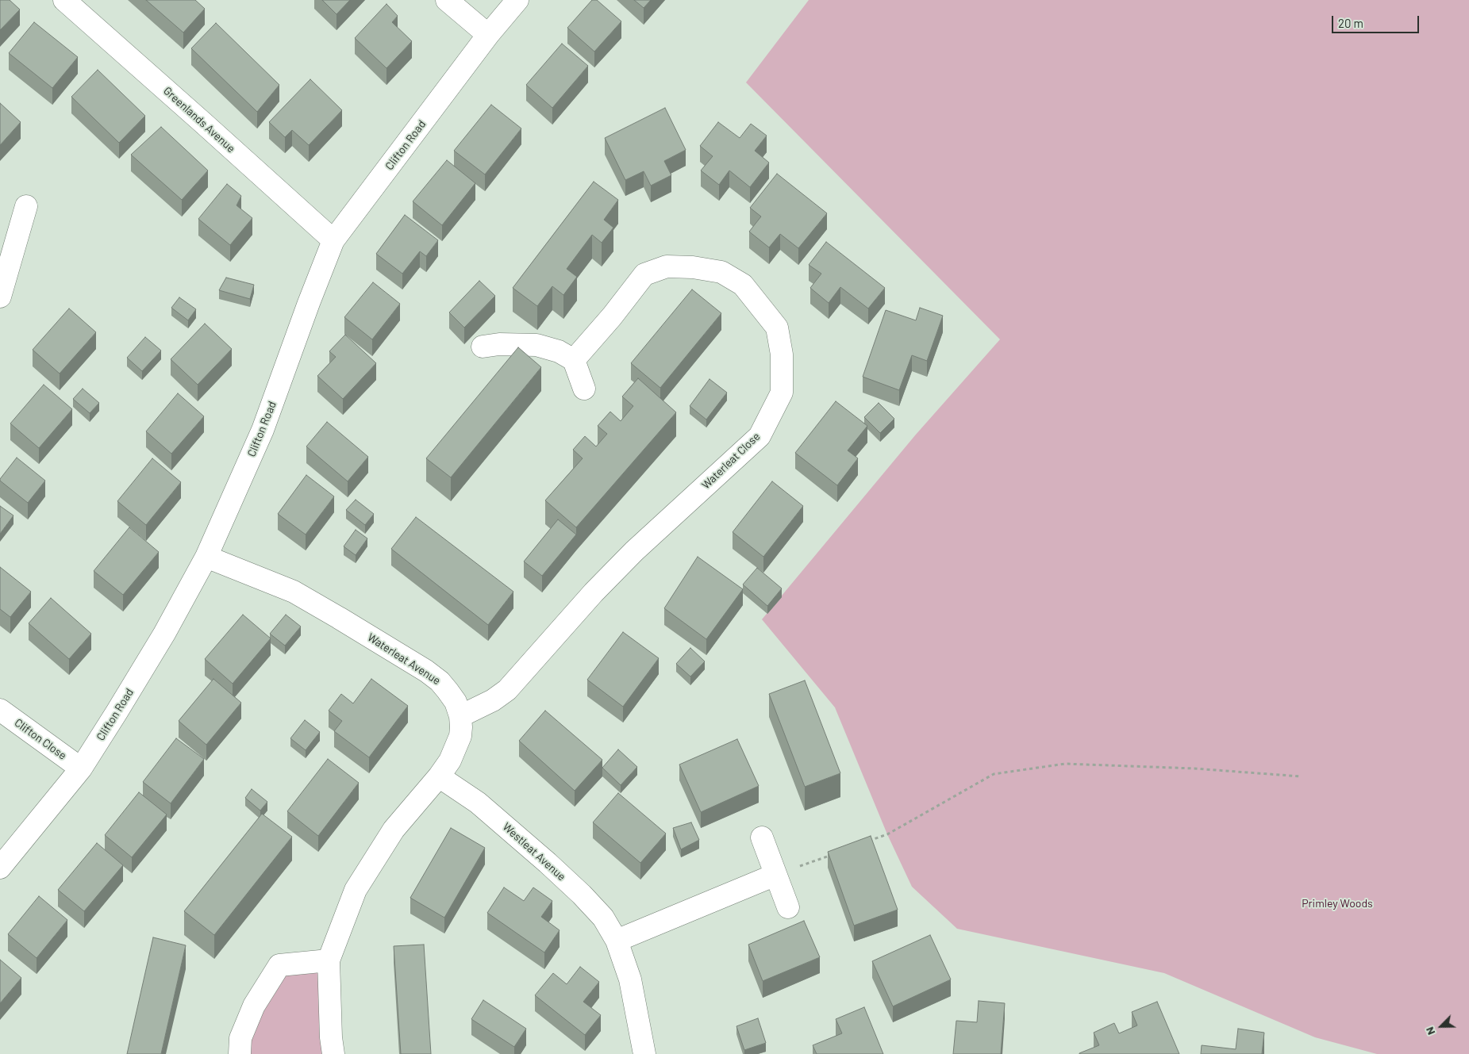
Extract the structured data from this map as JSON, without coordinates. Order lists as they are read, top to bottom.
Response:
{
  "streets": {
    "street": [
      "Greenlands Avenue",
      "Clifton Road",
      "Waterleat Close",
      "Waterleat Avenue",
      "Clifton Close",
      "Westleat Avenue"
    ]
  },
  "crossings": [
    ["Greenlands Avenue", "Clifton Road"],
    ["Clifton Road", "Waterleat Avenue"],
    ["Clifton Road", "Clifton Close"],
    ["Waterleat Close", "Waterleat Avenue"],
    ["Waterleat Avenue", "Westleat Avenue"]
  ],
  "parks": ["Primley Woods"],
  "scale_bar": "20 m",
  "north": "bottom left"
}
